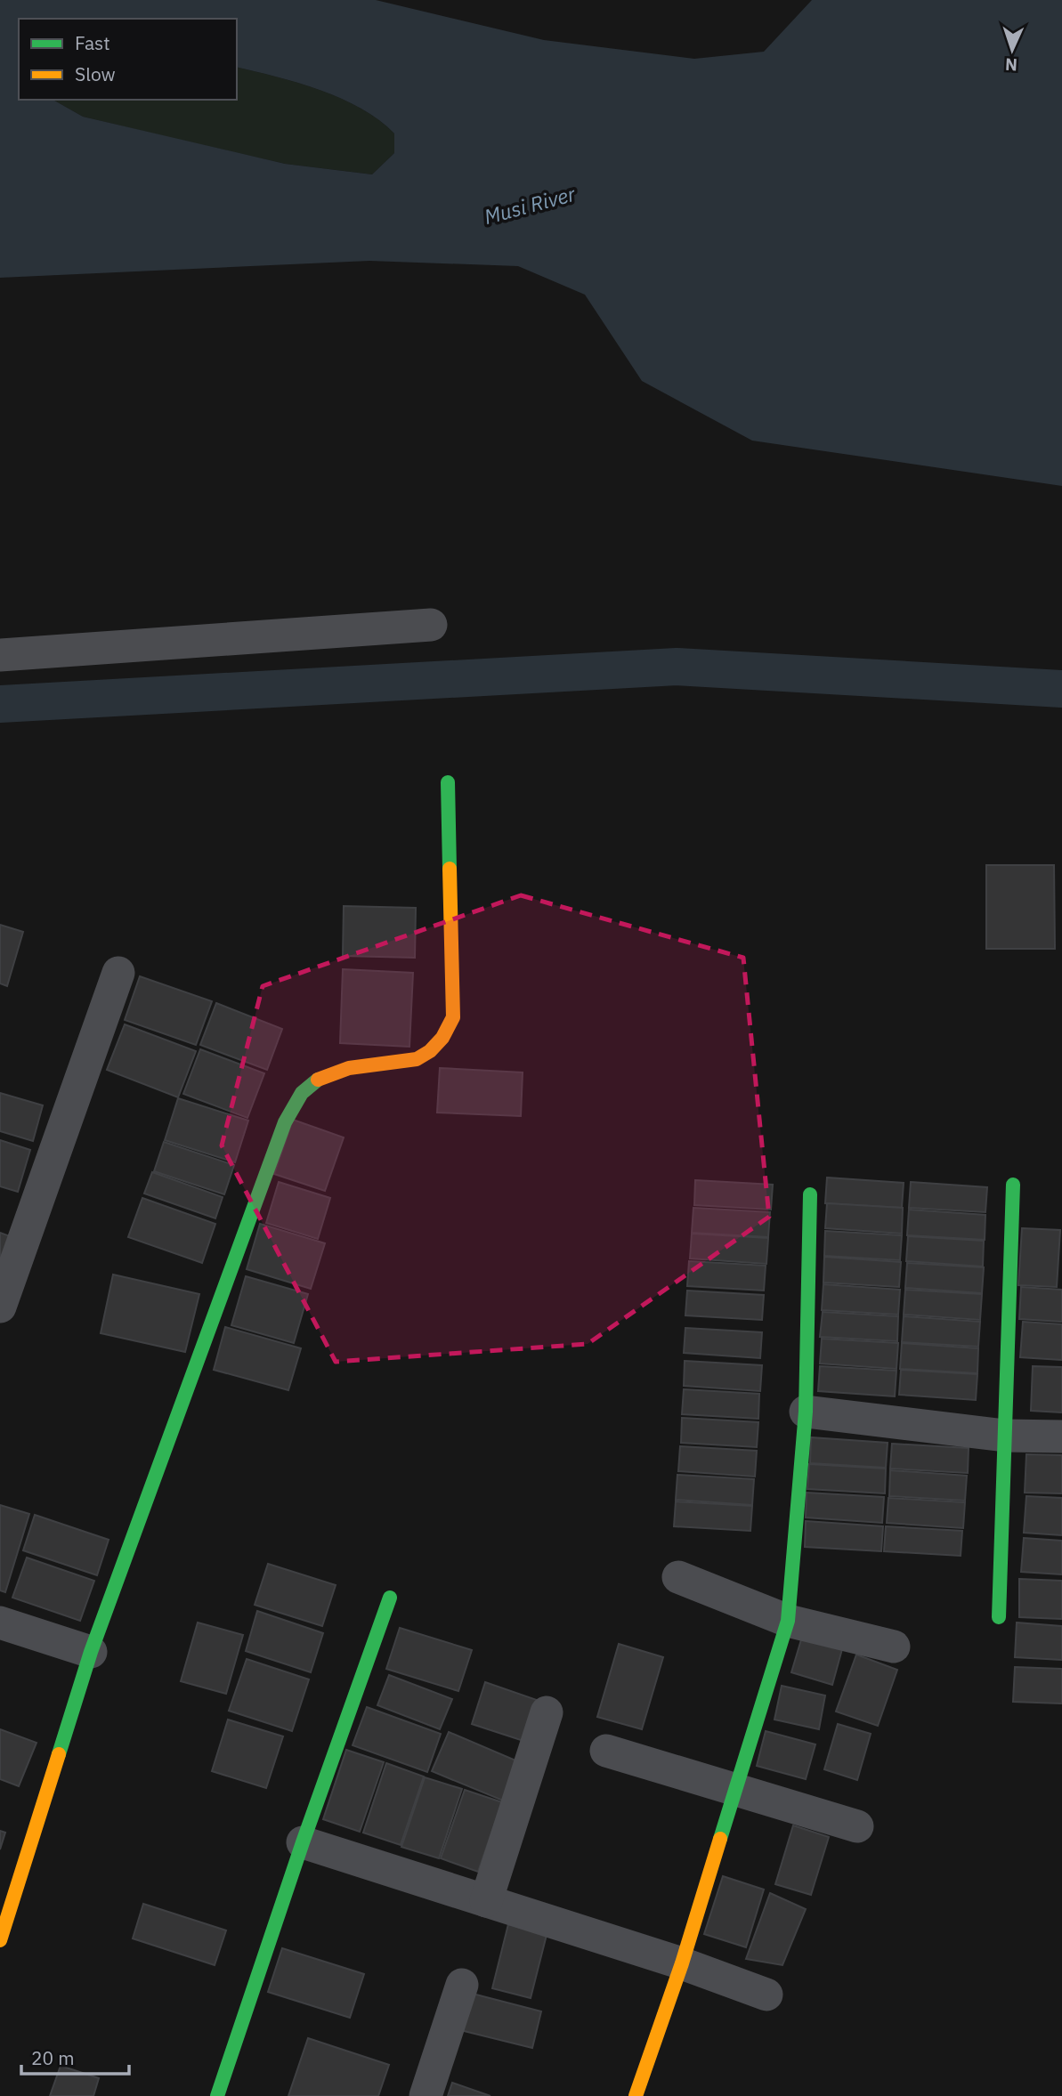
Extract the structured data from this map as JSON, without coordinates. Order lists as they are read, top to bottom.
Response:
{
  "water": ["Musi River"],
  "legend": ["Fast", "Slow"],
  "scale_bar": "20 m",
  "north": "bottom"
}
